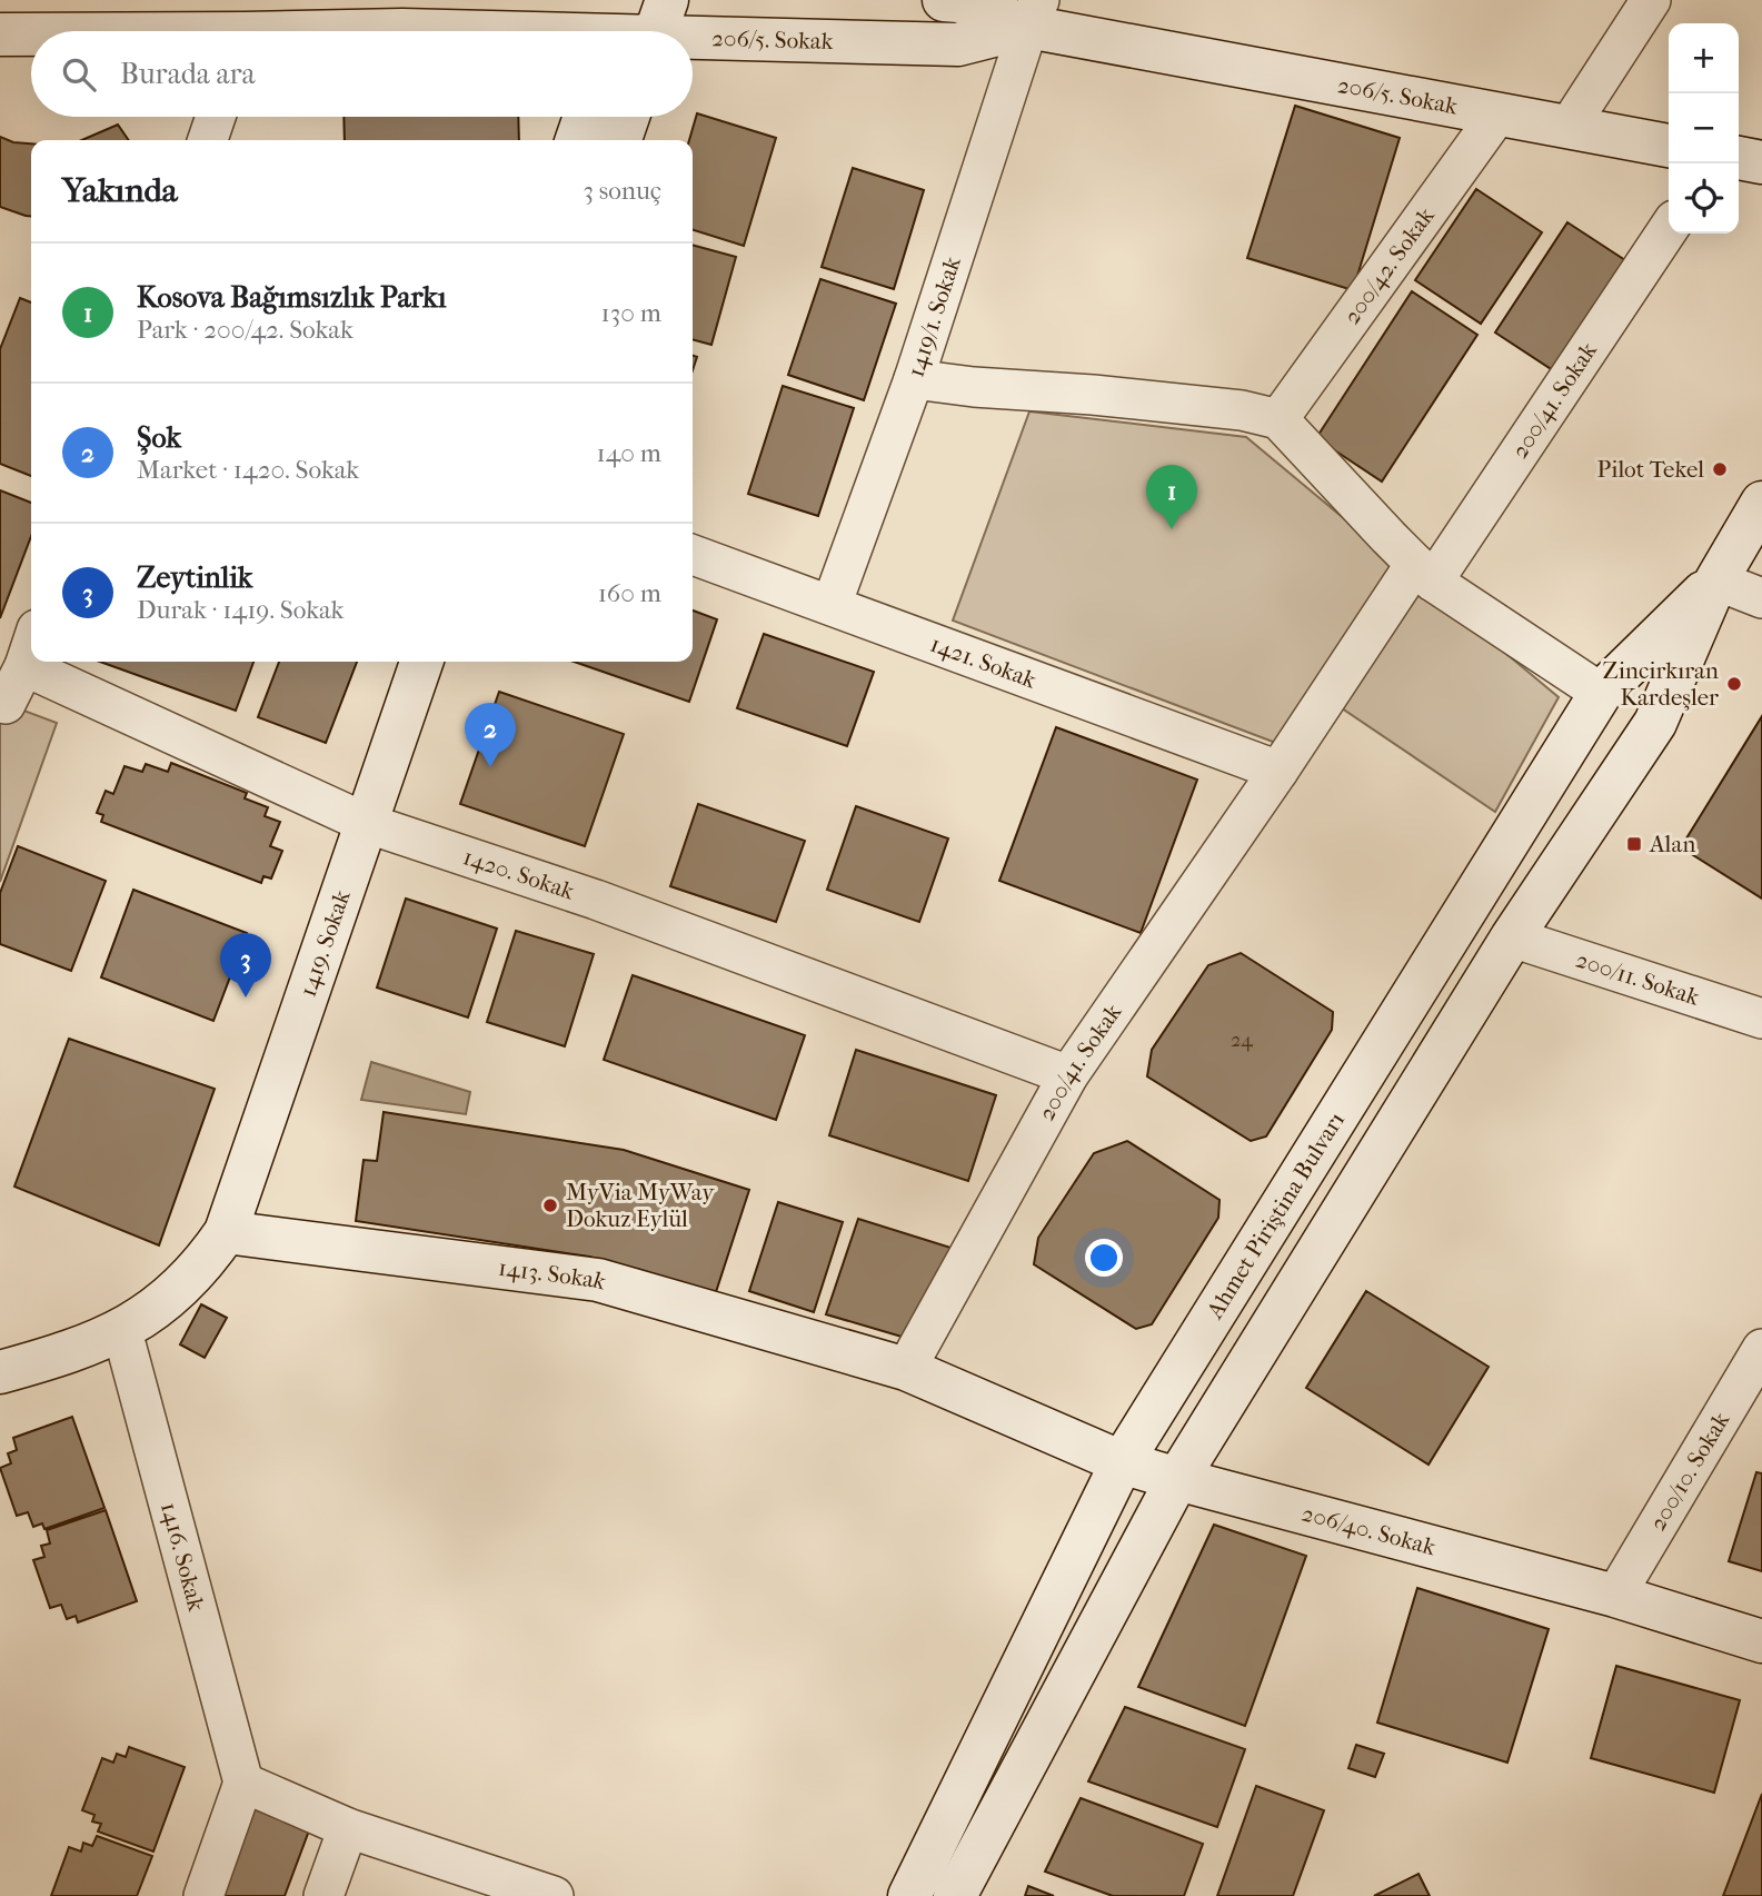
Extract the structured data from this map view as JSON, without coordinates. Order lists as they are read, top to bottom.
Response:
{
  "streets": {
    "main road": [
      "206/5. Sokak",
      "1419. Sokak",
      "Ahmet Piriştina Bulvarı",
      "1413. Sokak",
      "206/40. Sokak"
    ],
    "street": [
      "200/42. Sokak",
      "1419/1. Sokak",
      "200/41. Sokak",
      "1421. Sokak",
      "1420. Sokak",
      "200/11. Sokak",
      "200/10. Sokak",
      "1416. Sokak"
    ]
  },
  "crossings": [
    ["206/5. Sokak", "200/42. Sokak"],
    ["206/5. Sokak", "1419/1. Sokak"],
    ["1419/1. Sokak", "1421. Sokak"],
    ["200/41. Sokak", "1421. Sokak"],
    ["200/41. Sokak", "1420. Sokak"],
    ["200/41. Sokak", "1413. Sokak"],
    ["1420. Sokak", "1419. Sokak"],
    ["1419. Sokak", "1413. Sokak"],
    ["200/11. Sokak", "Ahmet Piriştina Bulvarı"],
    ["Ahmet Piriştina Bulvarı", "1413. Sokak"],
    ["Ahmet Piriştina Bulvarı", "206/40. Sokak"],
    ["1413. Sokak", "206/40. Sokak"],
    ["200/10. Sokak", "206/40. Sokak"]
  ],
  "places": {
    "other": ["Pilot Tekel", "Zincirkıran Kardeşler", "MyVia MyWay Dokuz Eylül"],
    "transit": ["Alan"]
  },
  "house_numbers": ["24"],
  "page": {
    "map_buttons": ["+", "−"],
    "search": "Burada ara",
    "heading": ["Yakında", "3 sonuç"],
    "list": [
      {
        "mark": "1",
        "name": "Kosova Bağımsızlık Parkı",
        "note": "Park · 200/42. Sokak",
        "value": "130 m"
      },
      {
        "mark": "2",
        "name": "Şok",
        "note": "Market · 1420. Sokak",
        "value": "140 m"
      },
      {
        "mark": "3",
        "name": "Zeytinlik",
        "note": "Durak · 1419. Sokak",
        "value": "160 m"
      }
    ],
    "pins": ["1", "2", "3"]
  }
}
